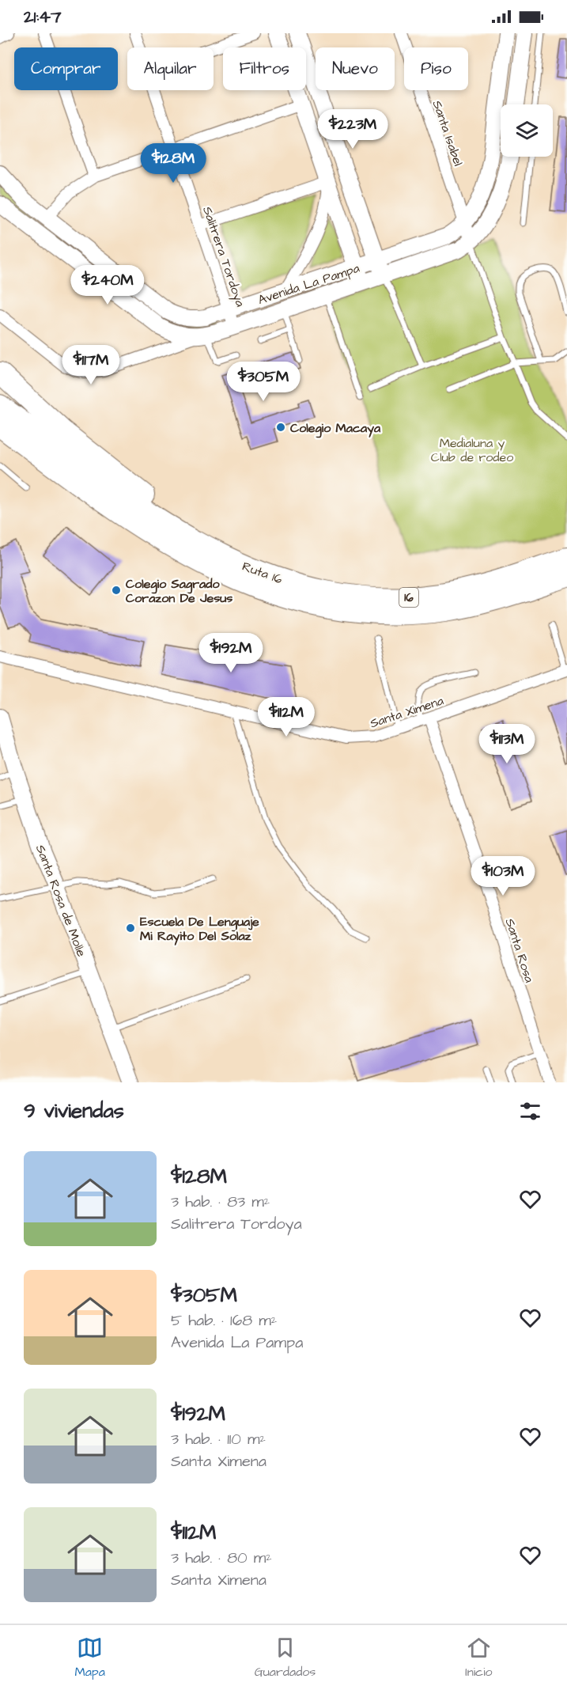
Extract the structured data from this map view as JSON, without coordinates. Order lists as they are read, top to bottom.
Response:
{
  "streets": {
    "highway": ["Ruta 16", "16"],
    "street": [
      "Santa Isabel",
      "Salitrera Tordoya",
      "Avenida La Pampa",
      "Santa Ximena",
      "Santa Rosa de Molle",
      "Santa Rosa"
    ]
  },
  "crossings": [
    ["Santa Isabel", "Avenida La Pampa"],
    ["Salitrera Tordoya", "Avenida La Pampa"],
    ["Santa Ximena", "Santa Rosa"]
  ],
  "parks": ["Medialuna y Club de rodeo"],
  "places": ["Colegio Macaya", "Colegio Sagrado Corazon De Jesus", "Escuela De Lenguaje Mi Rayito Del Solaz"],
  "page": {
    "status": "21:47",
    "chip": [
      "Comprar",
      "Alquilar",
      "Filtros",
      "Nuevo",
      "Piso"
    ],
    "price": [
      "$223M",
      "$128M",
      "$240M",
      "$117M",
      "$305M",
      "$192M",
      "$112M",
      "$113M",
      "$103M"
    ],
    "heading": "9 viviendas",
    "list": [
      {
        "name": "$128M",
        "note": "3 hab. · 83 m² · Salitrera Tordoya"
      },
      {
        "name": "$305M",
        "note": "5 hab. · 168 m² · Avenida La Pampa"
      },
      {
        "name": "$192M",
        "note": "3 hab. · 110 m² · Santa Ximena"
      },
      {
        "name": "$112M",
        "note": "3 hab. · 80 m² · Santa Ximena"
      }
    ],
    "tabs": ["Mapa", "Guardados", "Inicio"]
  }
}
